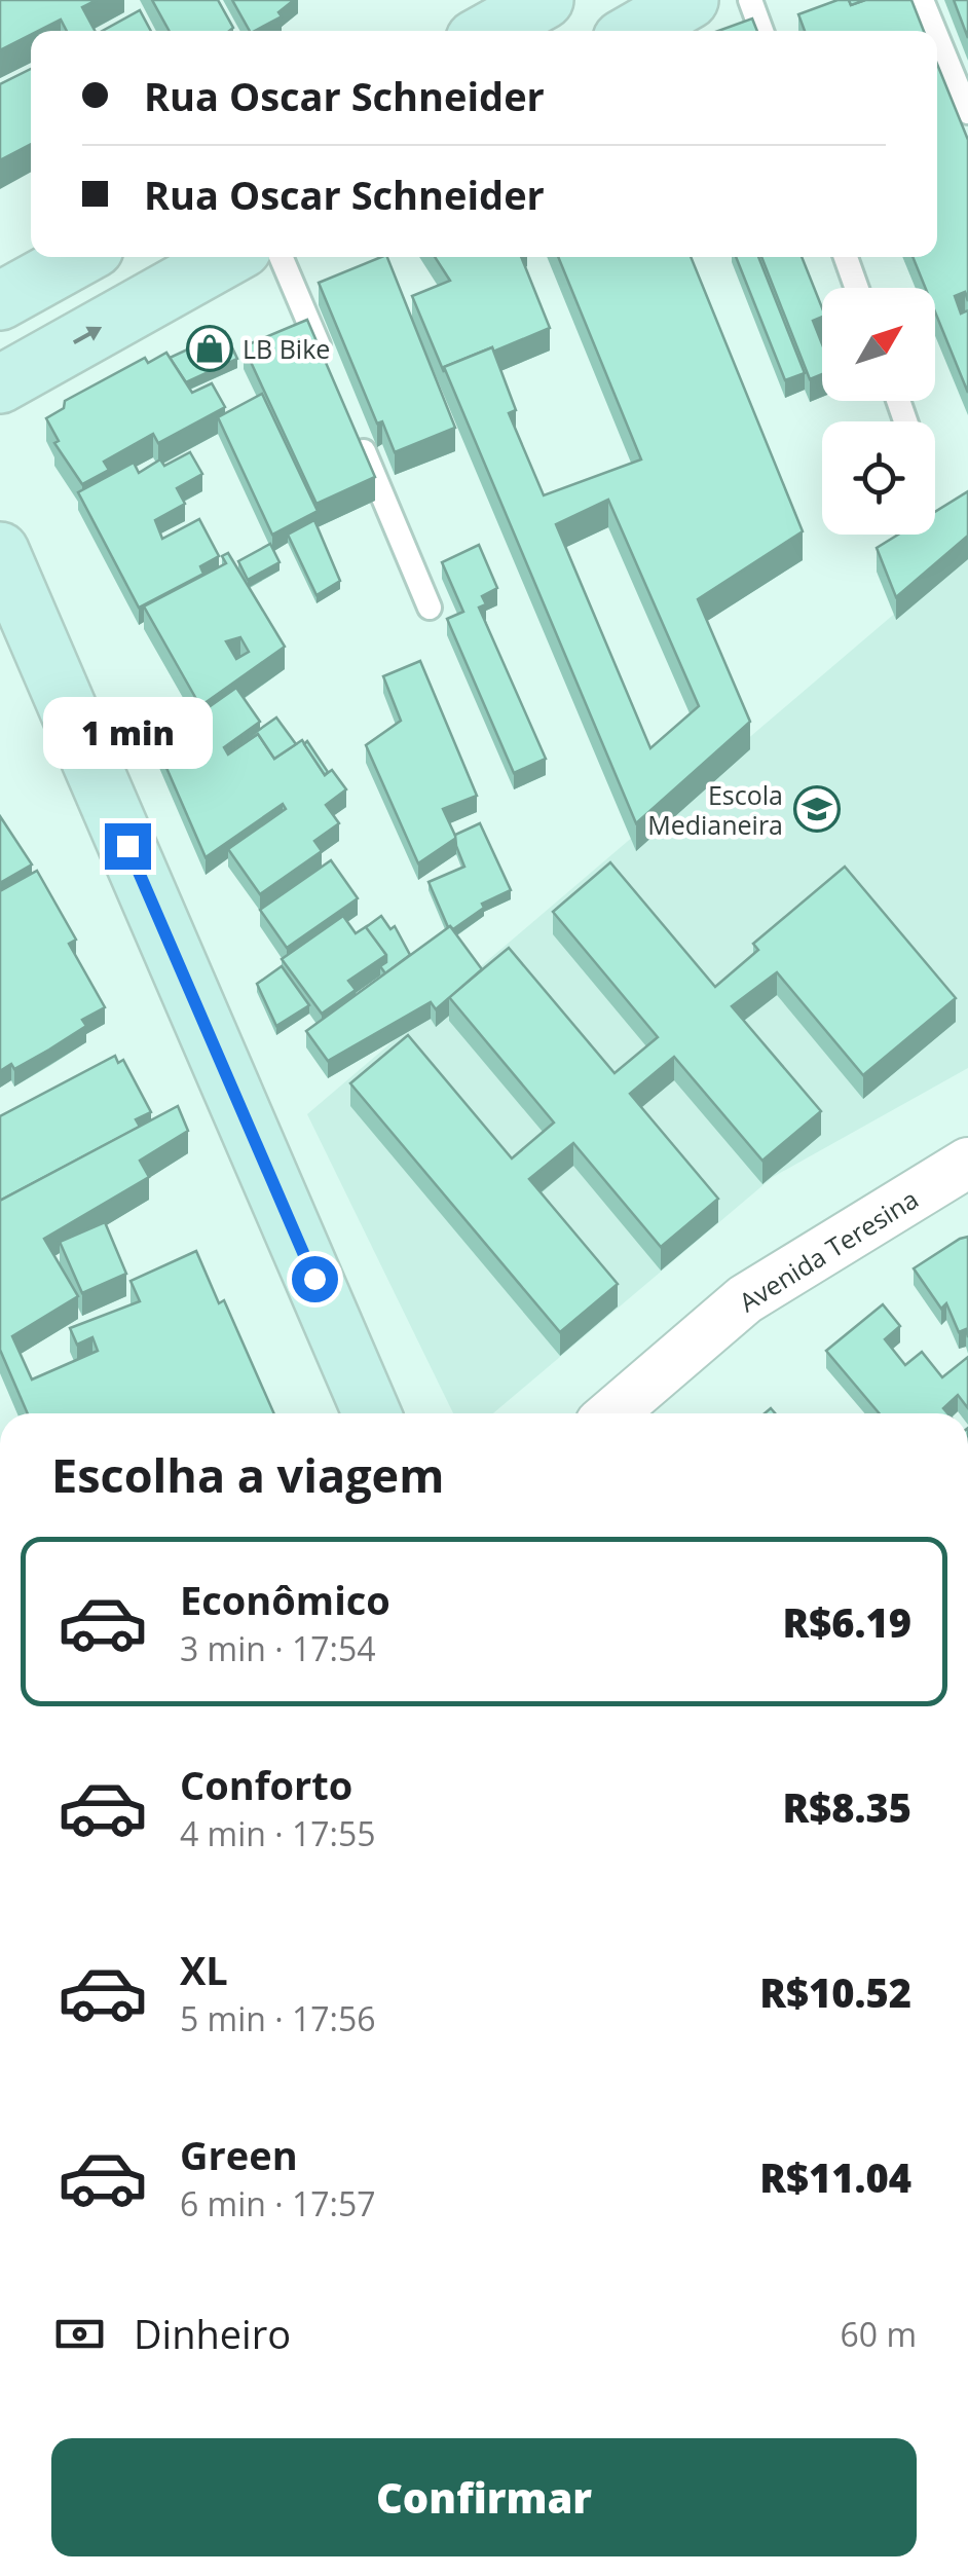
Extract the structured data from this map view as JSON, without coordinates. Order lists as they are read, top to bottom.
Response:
{
  "streets": {
    "street": ["Avenida Teresina"]
  },
  "places": {
    "shop": ["LB Bike"],
    "school or university": ["Escola Medianeira"]
  },
  "north": "top right",
  "page": {
    "banner": ["Rua Oscar Schneider", "Rua Oscar Schneider"],
    "bubble": "1 min",
    "heading": "Escolha a viagem",
    "list": [
      {
        "name": "Econômico",
        "note": "3 min · 17:54",
        "value": "R$6.19"
      },
      {
        "name": "Conforto",
        "note": "4 min · 17:55",
        "value": "R$8.35"
      },
      {
        "name": "XL",
        "note": "5 min · 17:56",
        "value": "R$10.52"
      },
      {
        "name": "Green",
        "note": "6 min · 17:57",
        "value": "R$11.04"
      }
    ],
    "pay": ["Dinheiro", "60 m"],
    "buttons": "Confirmar"
  }
}
